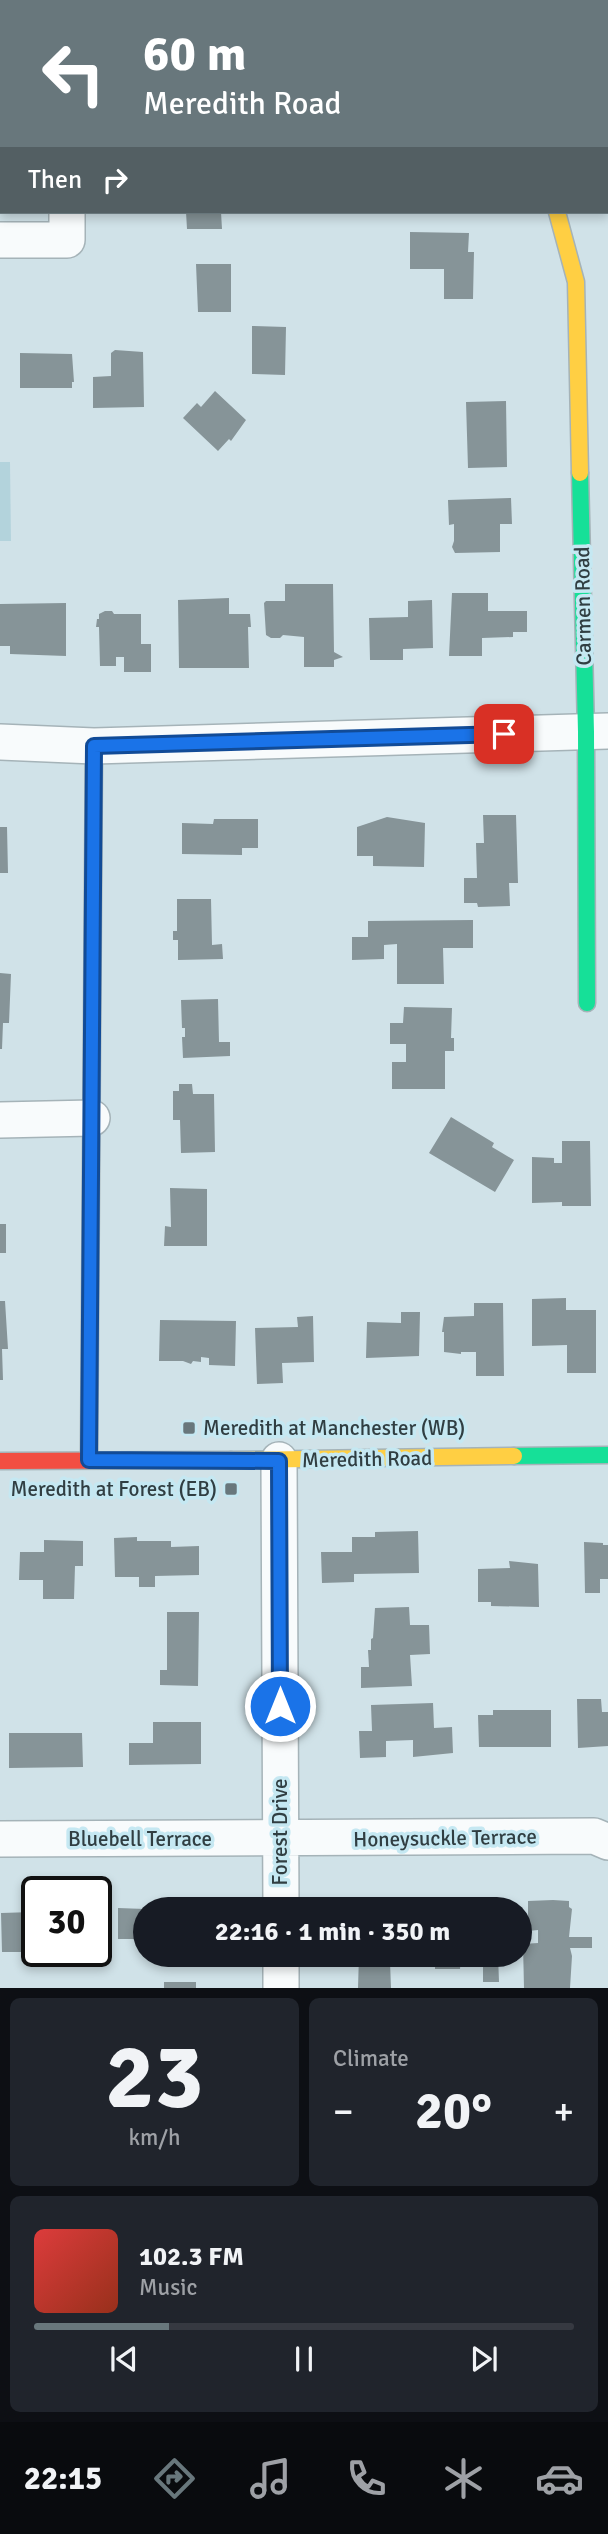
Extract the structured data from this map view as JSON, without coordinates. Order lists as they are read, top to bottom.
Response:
{
  "streets": {
    "street": [
      "Carmen Road",
      "Meredith Road",
      "Forest Drive",
      "Honeysuckle Terrace",
      "Bluebell Terrace"
    ]
  },
  "crossings": [
    ["Meredith Road", "Forest Drive"],
    ["Forest Drive", "Honeysuckle Terrace"],
    ["Forest Drive", "Bluebell Terrace"],
    ["Honeysuckle Terrace", "Bluebell Terrace"]
  ],
  "places": {
    "transit": ["Meredith at Manchester (WB)", "Meredith at Forest (EB)"]
  },
  "page": {
    "turn": ["60 m", "Meredith Road"],
    "then": "Then",
    "limit": "30",
    "trip": "22:16 · 1 min · 350 m",
    "tile": [
      ["23", "km/h"],
      "Climate"
    ],
    "heat": ["−", "20°", "+"],
    "song": ["102.3 FM", "Music"],
    "tabs": "22:15"
  }
}
